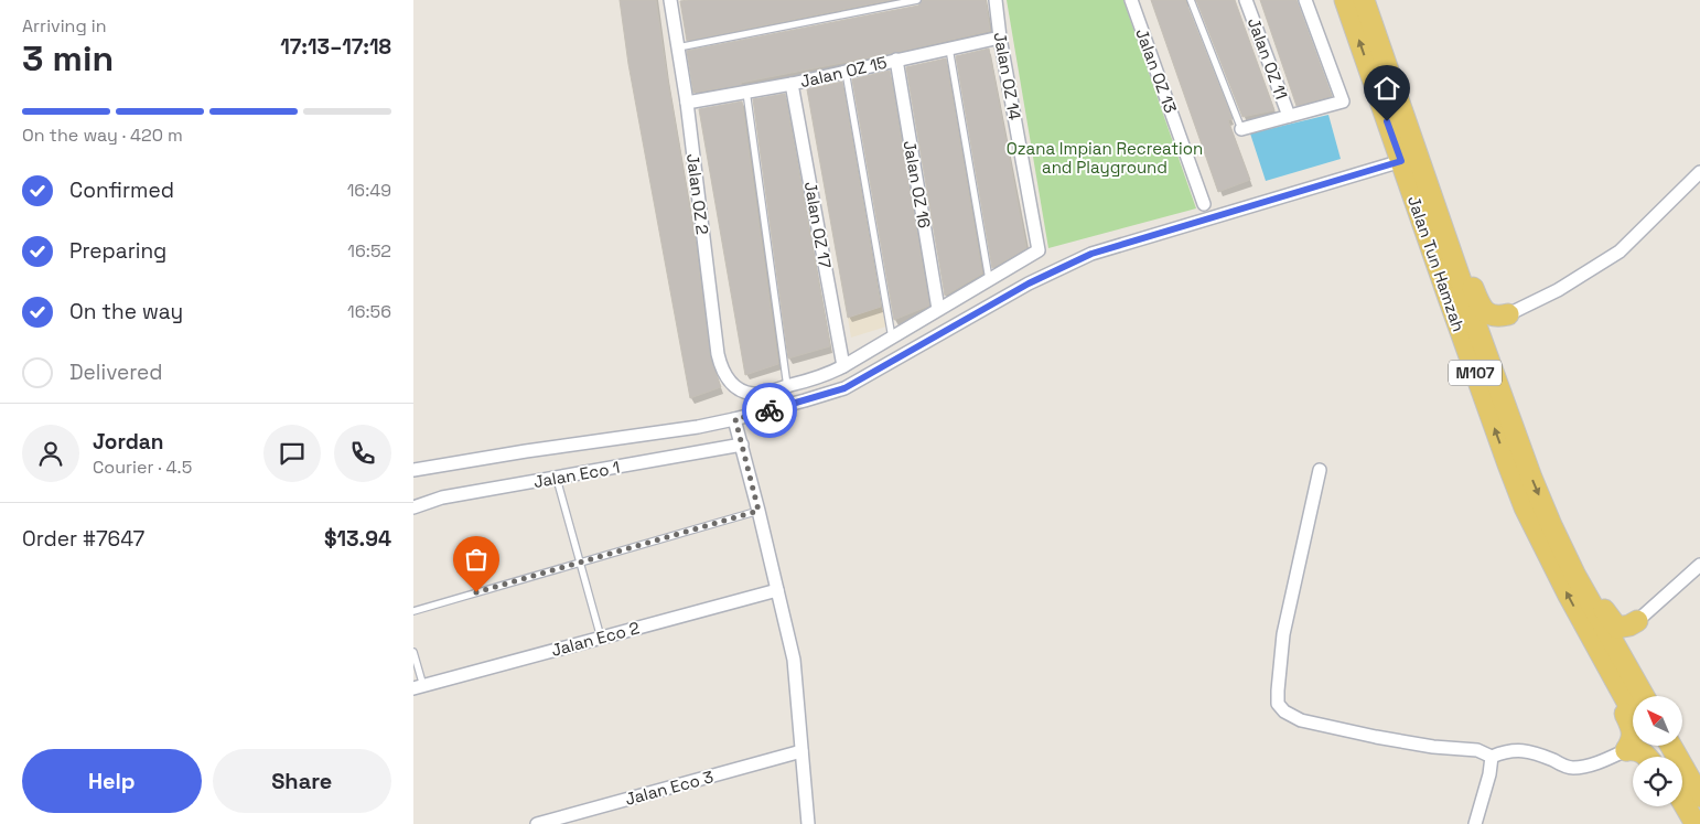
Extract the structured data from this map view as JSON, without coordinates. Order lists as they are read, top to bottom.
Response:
{
  "streets": {
    "main road": ["Jalan Tun Hamzah", "M107"],
    "street": [
      "Jalan OZ 11",
      "Jalan OZ 13",
      "Jalan OZ 15",
      "Jalan OZ 14",
      "Jalan OZ 16",
      "Jalan OZ 2",
      "Jalan OZ 17",
      "Jalan Eco 1",
      "Jalan Eco 2",
      "Jalan Eco 3"
    ]
  },
  "crossings": [
    ["Jalan OZ 15", "Jalan OZ 14"],
    ["Jalan OZ 15", "Jalan OZ 16"],
    ["Jalan OZ 15", "Jalan OZ 2"],
    ["Jalan OZ 15", "Jalan OZ 17"]
  ],
  "parks": ["Ozana Impian Recreation and Playground"],
  "north": "top left",
  "page": {
    "heading": ["3 min", "Arriving in", "17:13–17:18"],
    "panel": [
      "Jordan",
      "Courier · 4.5",
      "Order #7647",
      "$13.94"
    ],
    "bar": "On the way · 420 m",
    "list": [
      ["Confirmed", "16:49"],
      ["Preparing", "16:52"],
      ["On the way", "16:56"],
      "Delivered"
    ],
    "buttons": ["Help", "Share"]
  }
}
